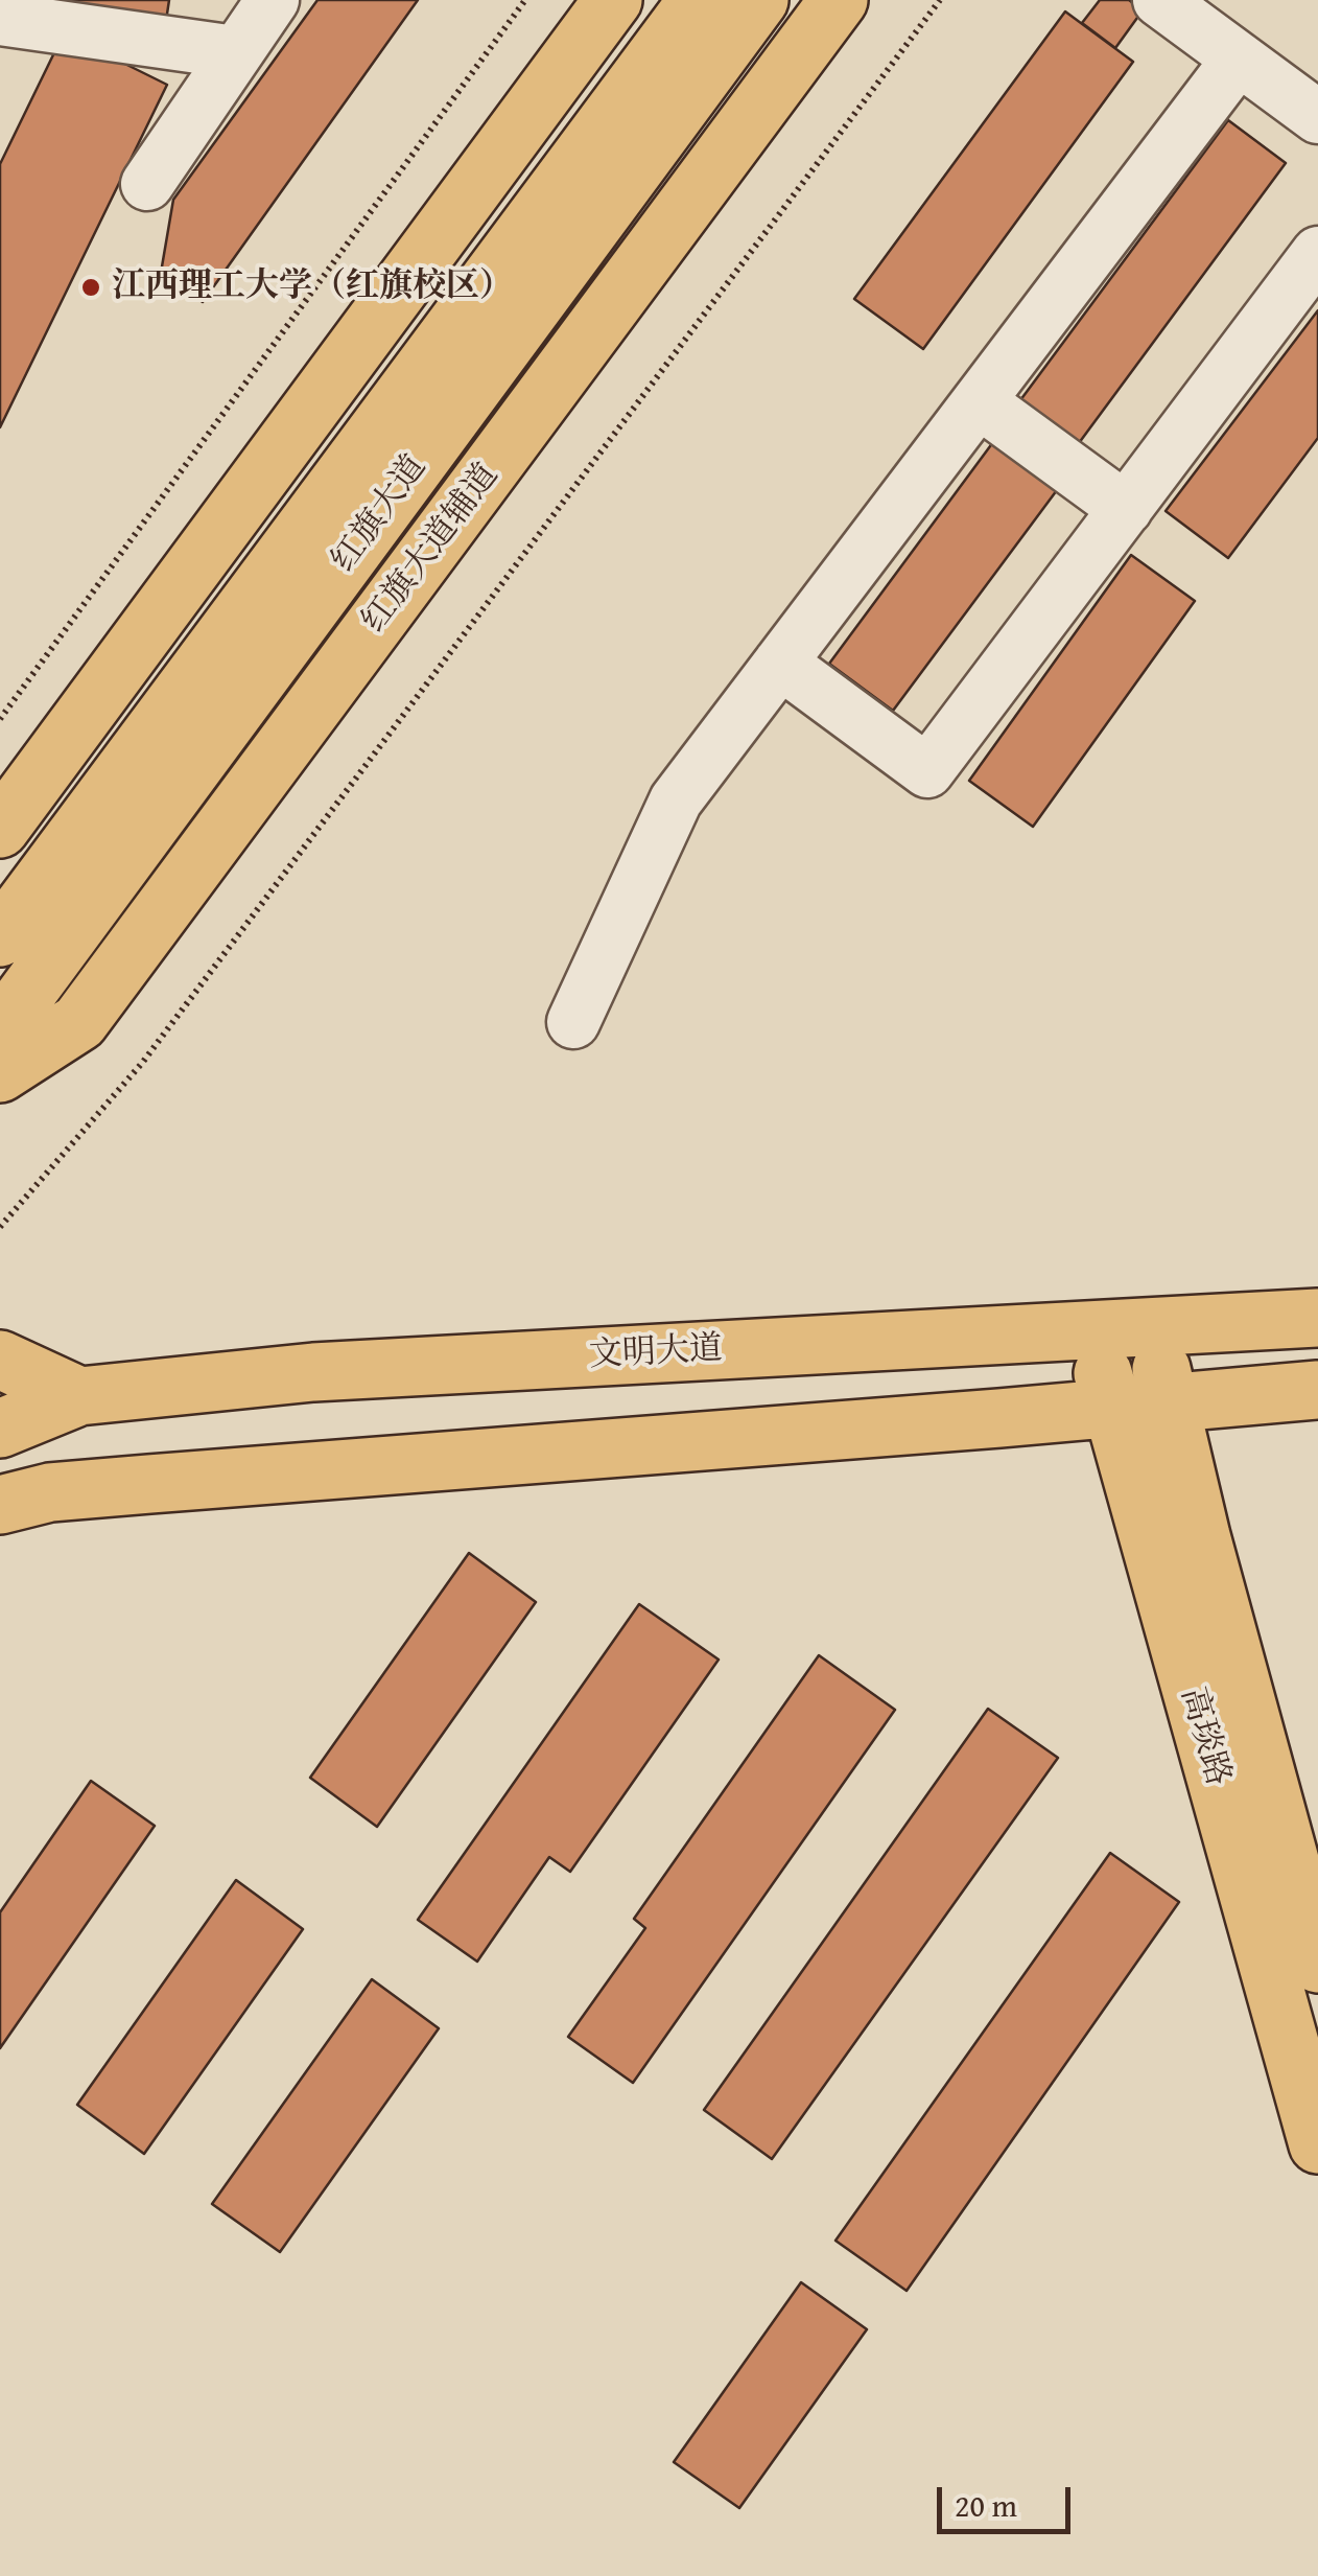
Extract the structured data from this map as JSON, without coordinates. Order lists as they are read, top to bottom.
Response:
{
  "streets": {
    "main road": [
      "红旗大道",
      "红旗大道辅道",
      "文明大道",
      "高琰路"
    ]
  },
  "crossings": [
    ["文明大道", "高琰路"]
  ],
  "places": ["江西理工大学（红旗校区）"],
  "scale_bar": "20 m"
}
